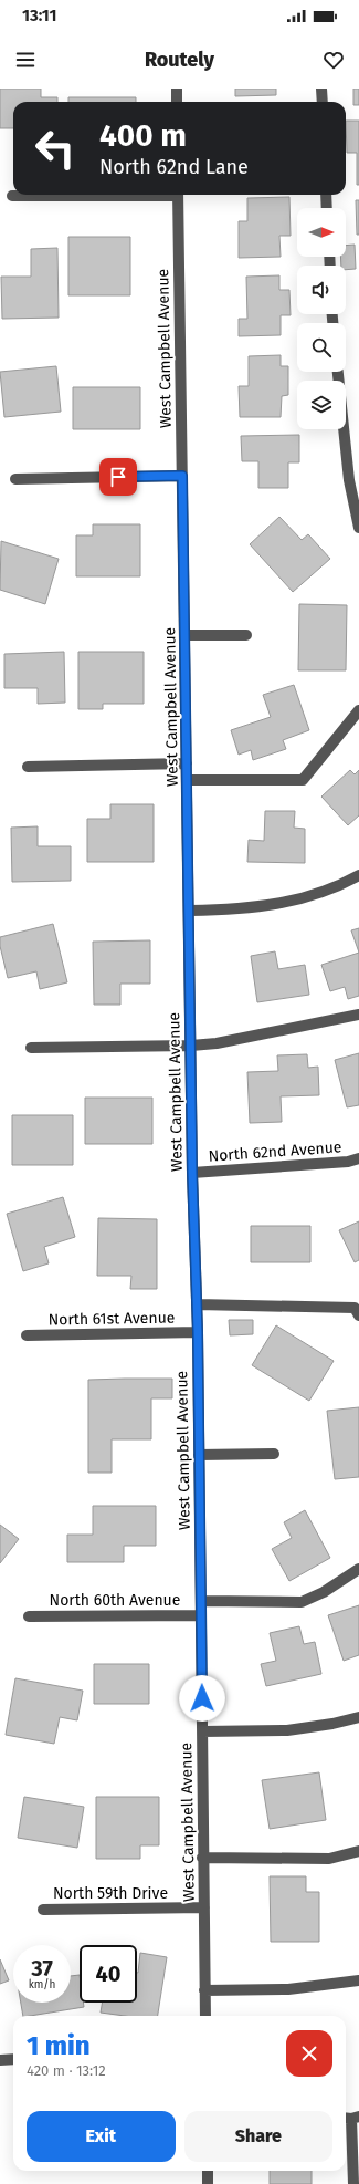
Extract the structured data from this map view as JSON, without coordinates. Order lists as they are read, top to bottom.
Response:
{
  "streets": {
    "street": [
      "West Campbell Avenue",
      "North 62nd Avenue",
      "North 61st Avenue",
      "North 60th Avenue",
      "North 59th Drive"
    ]
  },
  "crossings": [
    ["West Campbell Avenue", "North 62nd Avenue"],
    ["West Campbell Avenue", "North 61st Avenue"],
    ["West Campbell Avenue", "North 60th Avenue"],
    ["West Campbell Avenue", "North 59th Drive"]
  ],
  "north": "right",
  "page": {
    "status": "13:11",
    "header": "Routely",
    "turn": ["400 m", "North 62nd Lane"],
    "speed": "37 km/h",
    "limit": "40",
    "heading": ["1 min", "420 m · 13:12"],
    "buttons": ["Exit", "Share"]
  }
}
